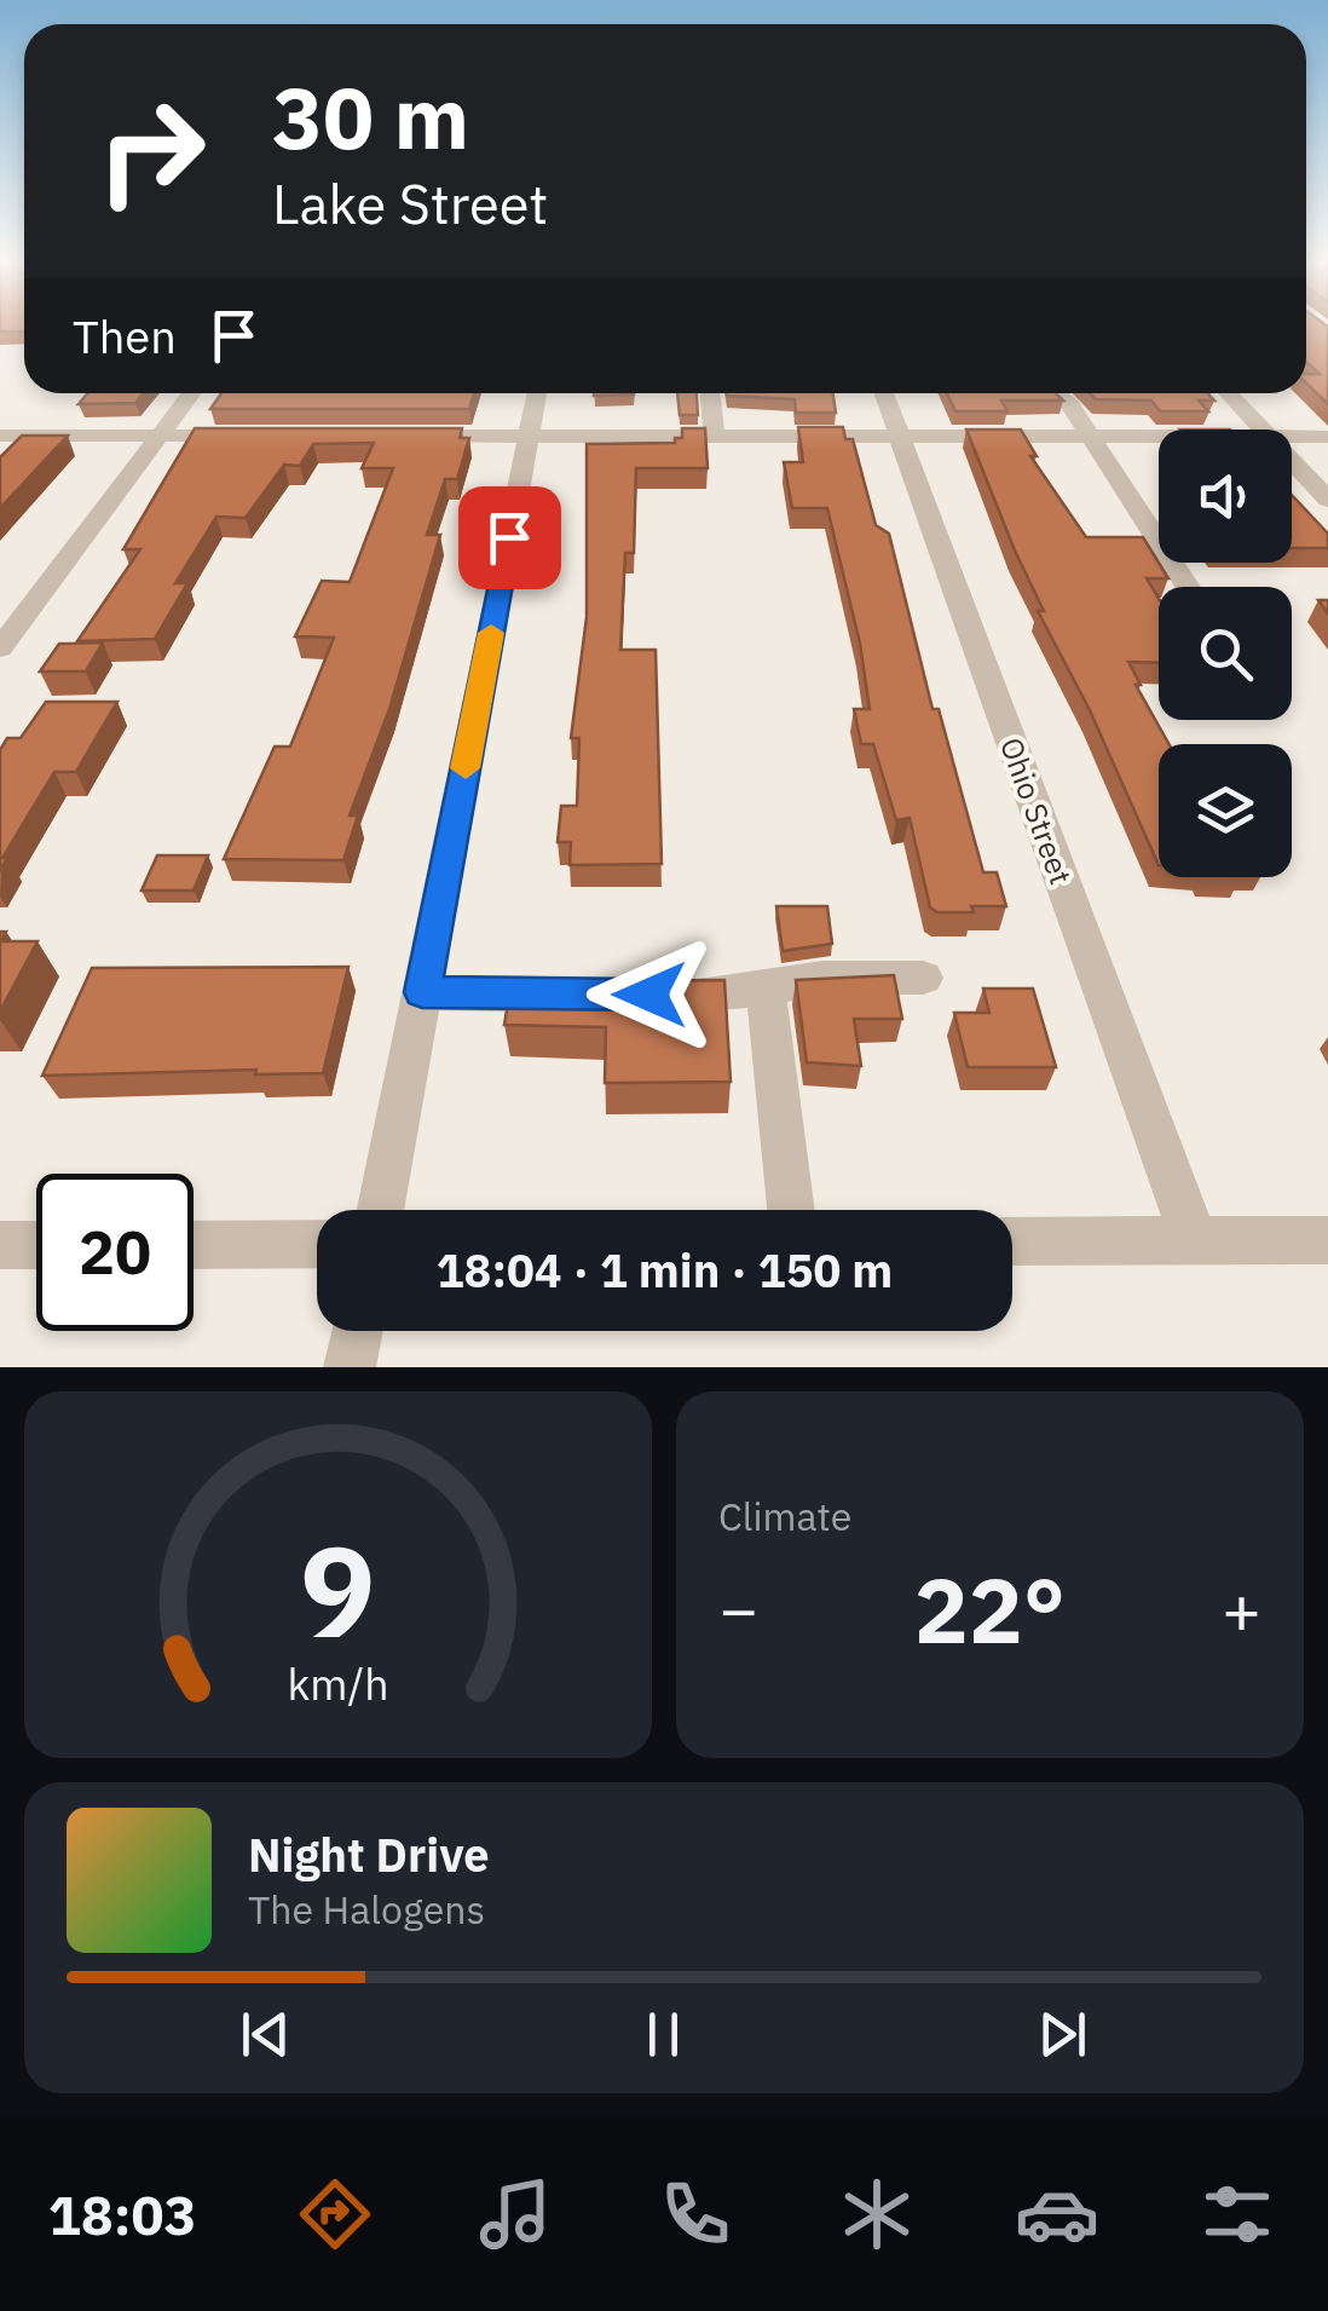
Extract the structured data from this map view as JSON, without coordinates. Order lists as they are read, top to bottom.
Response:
{
  "streets": {
    "street": ["Ohio Street"]
  },
  "page": {
    "turn": ["30 m", "Lake Street"],
    "then": "Then",
    "limit": "20",
    "trip": "18:04 · 1 min · 150 m",
    "tile": "Climate",
    "heat": ["−", "22°", "+"],
    "song": ["Night Drive", "The Halogens"],
    "tabs": "18:03",
    "gauge": ["9", "km/h"]
  }
}
